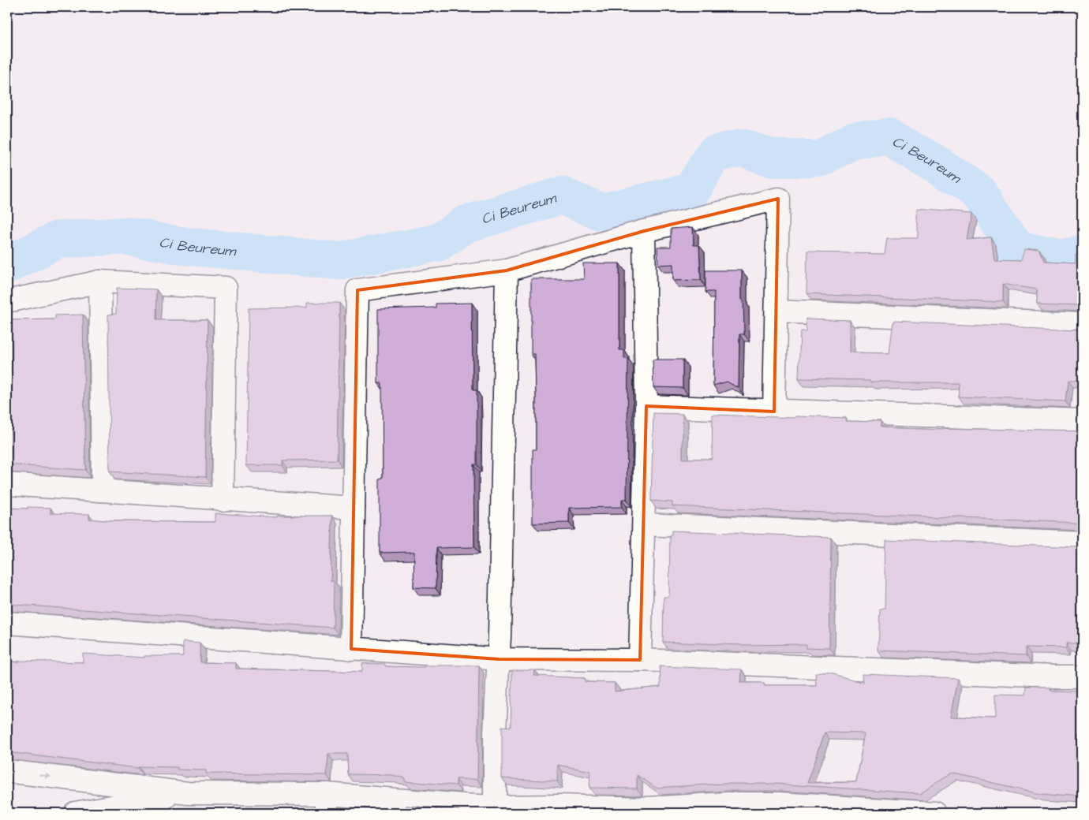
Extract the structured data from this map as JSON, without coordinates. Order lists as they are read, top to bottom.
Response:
{
  "water": ["Ci Beureum"]
}
